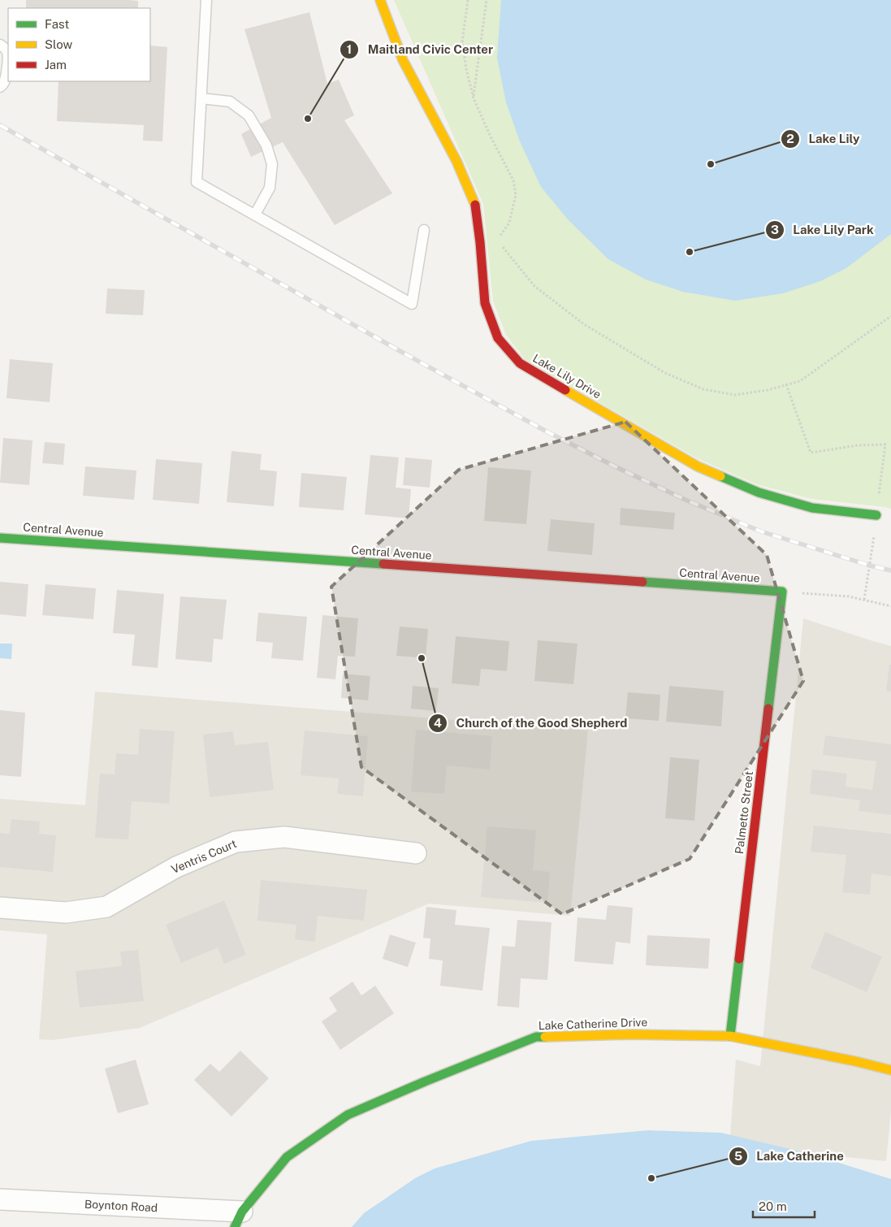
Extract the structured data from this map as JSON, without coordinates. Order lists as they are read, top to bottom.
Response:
{
  "streets": {
    "street": [
      "Lake Lily Drive",
      "Central Avenue",
      "Palmetto Street",
      "Ventris Court",
      "Lake Catherine Drive",
      "Boynton Road"
    ]
  },
  "crossings": [
    ["Central Avenue", "Palmetto Street"],
    ["Palmetto Street", "Lake Catherine Drive"],
    ["Lake Catherine Drive", "Boynton Road"]
  ],
  "places": [
    "Maitland Civic Center",
    "Lake Lily",
    "Lake Lily Park",
    "Church of the Good Shepherd",
    "Lake Catherine"
  ],
  "legend": ["Fast", "Slow", "Jam"],
  "scale_bar": "20 m"
}
